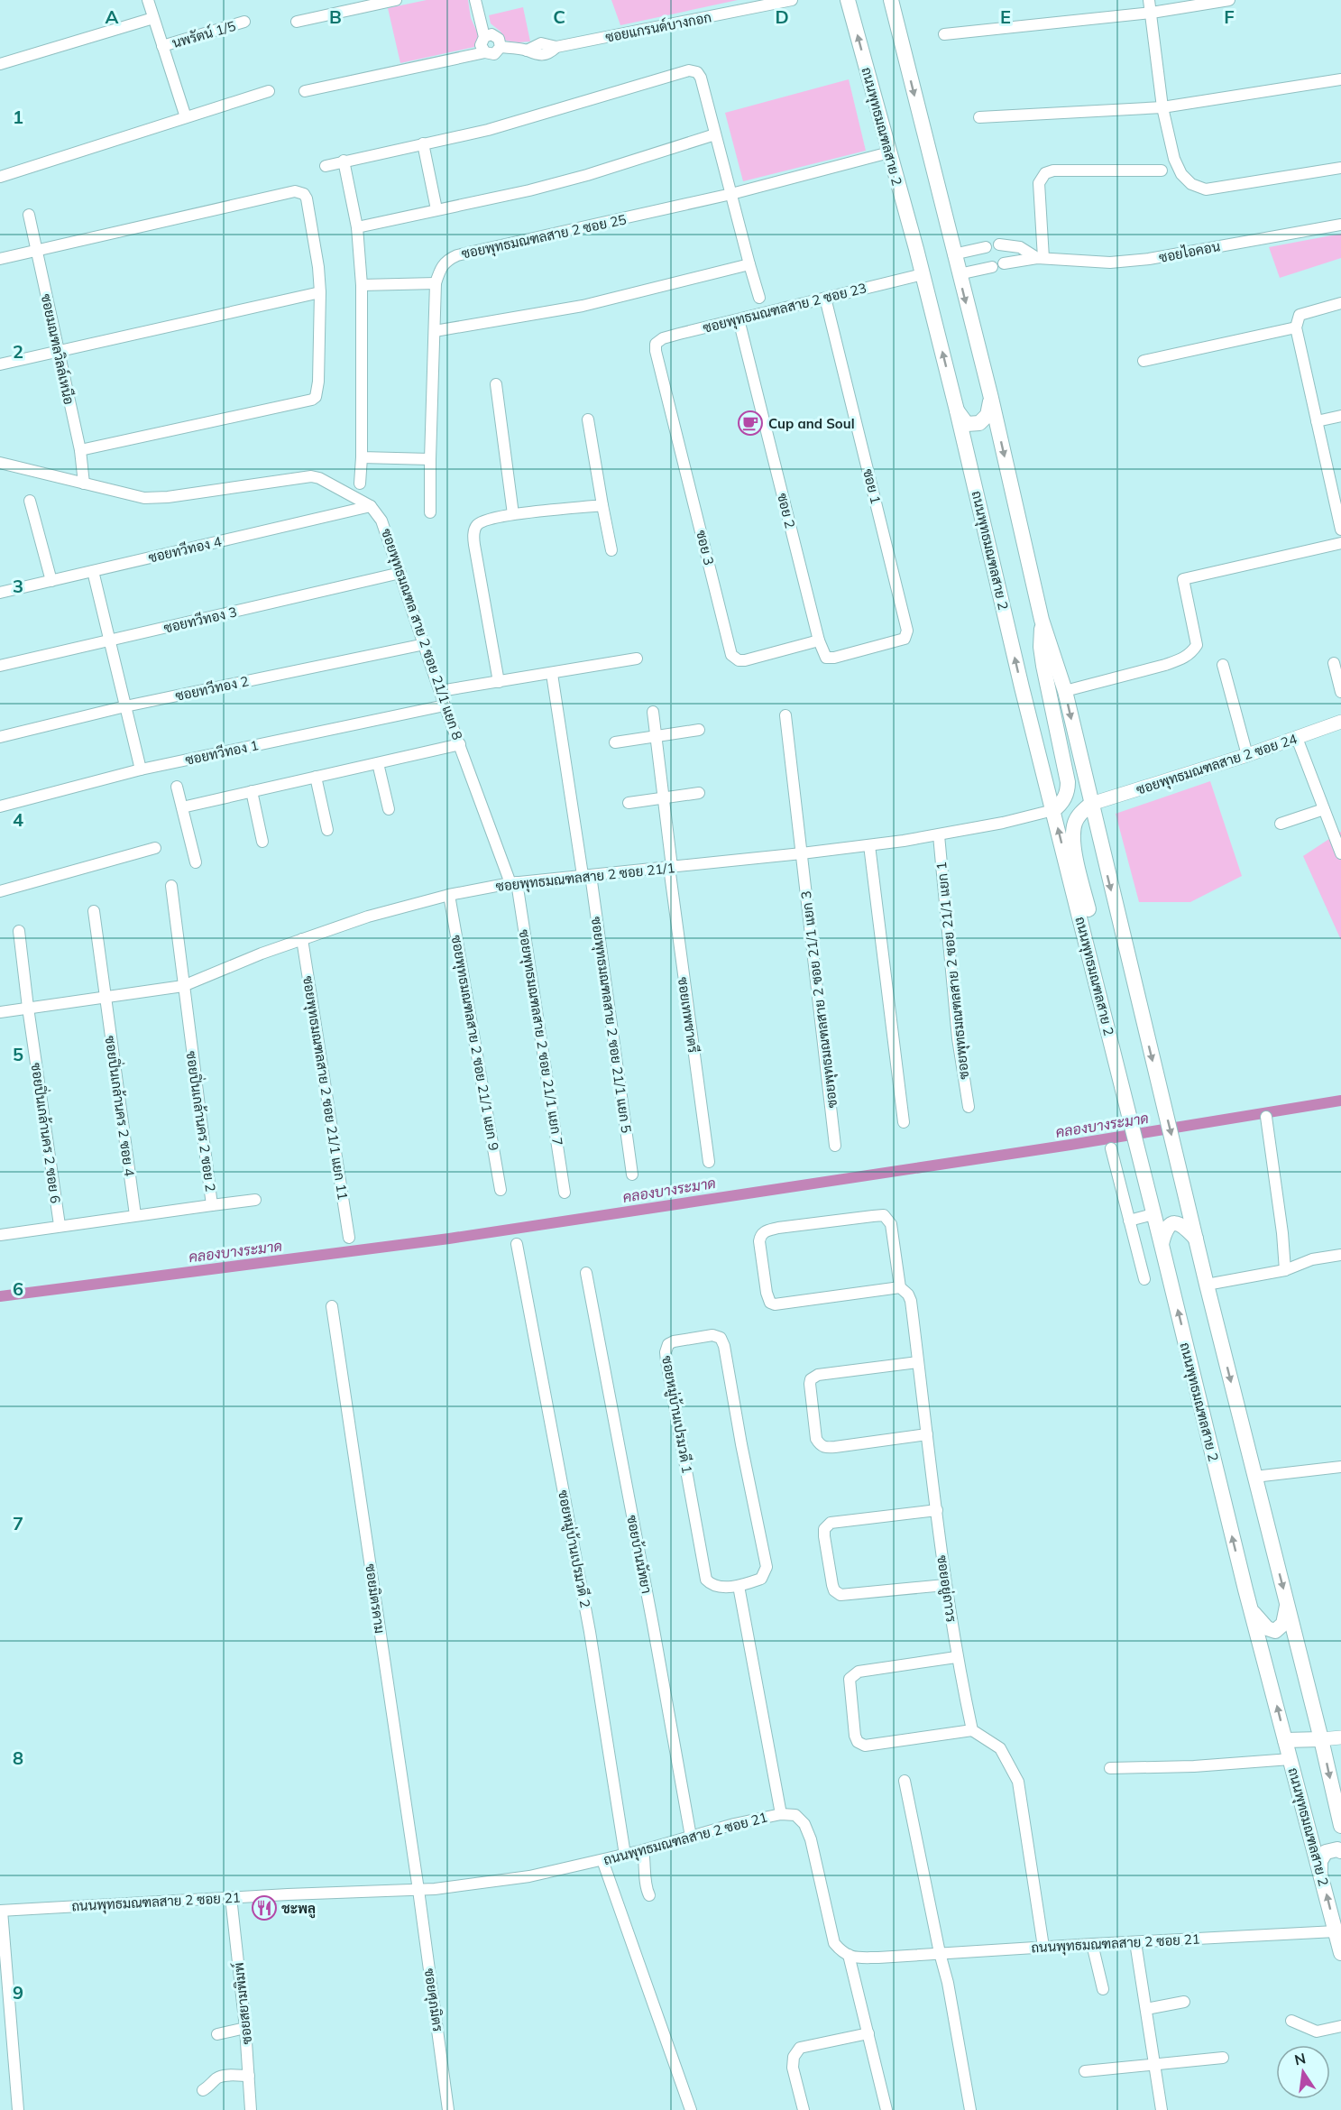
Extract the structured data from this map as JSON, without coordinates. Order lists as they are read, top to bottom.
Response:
{
  "streets": {
    "main road": ["ถนนพุทธมณฑลสาย 2"],
    "street": [
      "ซอยแกรนด์บางกอก",
      "นพรัตน์ 1/5",
      "ซอยพุทธมณฑลสาย 2 ซอย 25",
      "ซอยไอคอน",
      "ซอยพุทธมณฑลสาย 2 ซอย 23",
      "ซอยมณฑลวิลล์เหนือ",
      "ซอย 1",
      "ซอย 2",
      "ซอย 3",
      "ซอยทวีทอง 4",
      "ซอยทวีทอง 3",
      "ซอยพุทธมณฑล สาย 2 ซอย 21/1 แยก 8",
      "ซอยทวีทอง 2",
      "ซอยทวีทอง 1",
      "ซอยพุทธมณฑลสาย 2 ซอย 24",
      "ซอยพุทธมณฑลสาย 2 ซอย 21/1",
      "ซอยพุทธมณฑลสาย 2 ซอย 21/1 แยก 1",
      "ซอยพุทธมณฑลสาย 2 ซอย 21/1 แยก 3",
      "ซอยเทพชาตรี",
      "ซอยพุทธมณฑลสาย 2 ซอย 21/1 แยก 5",
      "ซอยพุทธมณฑลสาย 2 ซอย 21/1 แยก 7",
      "ซอยพุทธมณฑลสาย 2 ซอย 21/1 แยก 9",
      "ซอยพุทธมณฑลสาย 2 ซอย 21/1 แยก 11",
      "ซอยปิ่นเกล้านคร 2 ซอย 4",
      "ซอยปิ่นเกล้านคร 2 ซอย 2",
      "ซอยปิ่นเกล้านคร 2 ซอย 6",
      "ซอยหมู่บ้านเปรมวดี 1",
      "ซอยหมู่บ้านเปรมวดี 2",
      "ซอยบ้านนัทยา",
      "ซอยอยู่ถาวร",
      "ซอยมิตรคาม",
      "ถนนพุทธมณฑลสาย 2 ซอย 21",
      "ซอยศุภมิตร",
      "ซอยสยามพิมพ์"
    ]
  },
  "crossings": [
    ["ถนนพุทธมณฑลสาย 2", "ซอยพุทธมณฑลสาย 2 ซอย 25"],
    ["ถนนพุทธมณฑลสาย 2", "ซอยพุทธมณฑลสาย 2 ซอย 23"],
    ["ถนนพุทธมณฑลสาย 2", "ซอยพุทธมณฑลสาย 2 ซอย 21/1"],
    ["ถนนพุทธมณฑลสาย 2", "ถนนพุทธมณฑลสาย 2 ซอย 21"],
    ["ซอยพุทธมณฑลสาย 2 ซอย 23", "ซอย 1"],
    ["ซอยพุทธมณฑลสาย 2 ซอย 23", "ซอย 2"],
    ["ซอยพุทธมณฑลสาย 2 ซอย 23", "ซอย 3"],
    ["ซอย 1", "ซอย 2"],
    ["ซอย 2", "ซอย 3"],
    ["ซอยทวีทอง 4", "ซอยพุทธมณฑล สาย 2 ซอย 21/1 แยก 8"],
    ["ซอยทวีทอง 3", "ซอยพุทธมณฑล สาย 2 ซอย 21/1 แยก 8"],
    ["ซอยพุทธมณฑล สาย 2 ซอย 21/1 แยก 8", "ซอยทวีทอง 2"],
    ["ซอยพุทธมณฑล สาย 2 ซอย 21/1 แยก 8", "ซอยทวีทอง 1"],
    ["ซอยพุทธมณฑล สาย 2 ซอย 21/1 แยก 8", "ซอยพุทธมณฑลสาย 2 ซอย 21/1"],
    ["ซอยพุทธมณฑล สาย 2 ซอย 21/1 แยก 8", "ซอยพุทธมณฑลสาย 2 ซอย 21/1 แยก 7"],
    ["ซอยพุทธมณฑลสาย 2 ซอย 21/1", "ซอยพุทธมณฑลสาย 2 ซอย 21/1 แยก 1"],
    ["ซอยพุทธมณฑลสาย 2 ซอย 21/1", "ซอยพุทธมณฑลสาย 2 ซอย 21/1 แยก 3"],
    ["ซอยพุทธมณฑลสาย 2 ซอย 21/1", "ซอยเทพชาตรี"],
    ["ซอยพุทธมณฑลสาย 2 ซอย 21/1", "ซอยพุทธมณฑลสาย 2 ซอย 21/1 แยก 5"],
    ["ซอยพุทธมณฑลสาย 2 ซอย 21/1", "ซอยพุทธมณฑลสาย 2 ซอย 21/1 แยก 7"],
    ["ซอยพุทธมณฑลสาย 2 ซอย 21/1", "ซอยพุทธมณฑลสาย 2 ซอย 21/1 แยก 9"],
    ["ซอยพุทธมณฑลสาย 2 ซอย 21/1", "ซอยพุทธมณฑลสาย 2 ซอย 21/1 แยก 11"],
    ["ซอยพุทธมณฑลสาย 2 ซอย 21/1", "ซอยปิ่นเกล้านคร 2 ซอย 4"],
    ["ซอยพุทธมณฑลสาย 2 ซอย 21/1", "ซอยปิ่นเกล้านคร 2 ซอย 2"],
    ["ซอยพุทธมณฑลสาย 2 ซอย 21/1", "ซอยปิ่นเกล้านคร 2 ซอย 6"],
    ["ซอยปิ่นเกล้านคร 2 ซอย 4", "ซอยปิ่นเกล้านคร 2 ซอย 2"],
    ["ซอยปิ่นเกล้านคร 2 ซอย 2", "ซอยปิ่นเกล้านคร 2 ซอย 6"],
    ["ซอยหมู่บ้านเปรมวดี 2", "ถนนพุทธมณฑลสาย 2 ซอย 21"],
    ["ซอยบ้านนัทยา", "ถนนพุทธมณฑลสาย 2 ซอย 21"],
    ["ซอยมิตรคาม", "ถนนพุทธมณฑลสาย 2 ซอย 21"],
    ["ซอยมิตรคาม", "ซอยศุภมิตร"],
    ["ถนนพุทธมณฑลสาย 2 ซอย 21", "ซอยศุภมิตร"],
    ["ถนนพุทธมณฑลสาย 2 ซอย 21", "ซอยสยามพิมพ์"]
  ],
  "water": ["คลองบางระมาด"],
  "places": {
    "cafe": ["Cup and Soul"],
    "restaurant": ["ชะพลู"]
  },
  "north": "top",
  "grid": {
    "columns": [
      "A",
      "B",
      "C",
      "D",
      "E",
      "F"
    ],
    "rows": [
      "1",
      "2",
      "3",
      "4",
      "5",
      "6",
      "7",
      "8",
      "9"
    ]
  }
}
